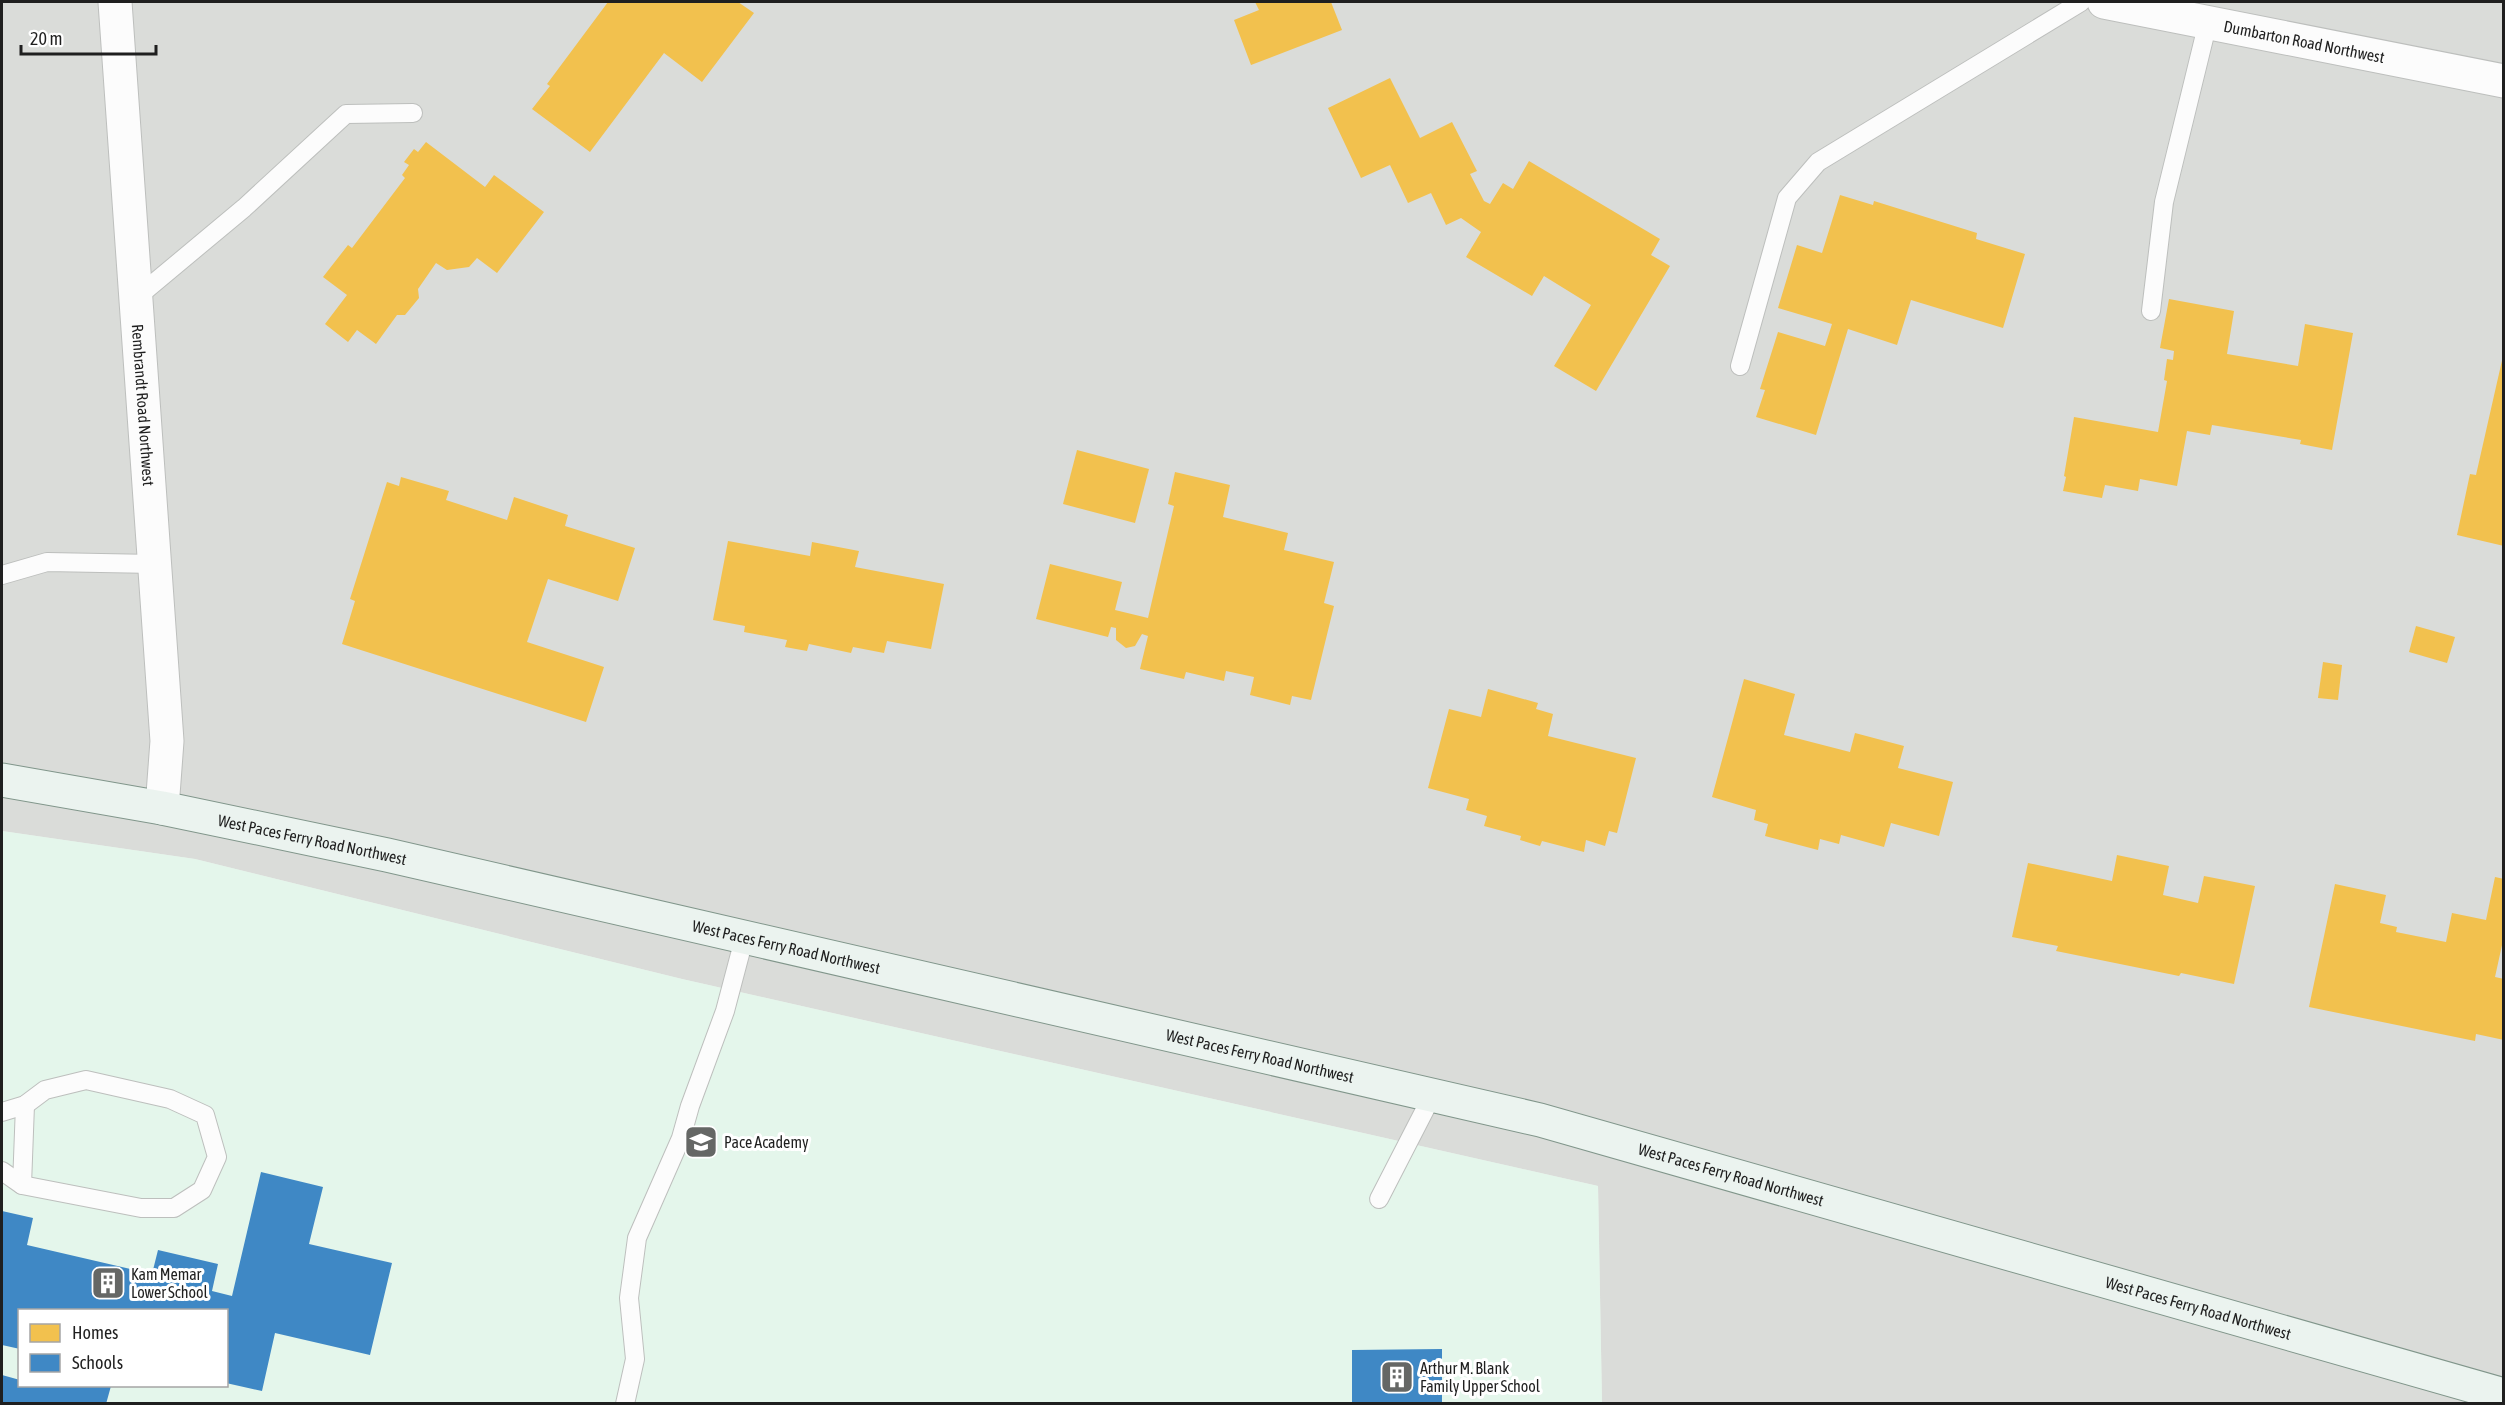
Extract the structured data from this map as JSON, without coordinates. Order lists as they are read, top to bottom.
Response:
{
  "streets": {
    "main road": ["West Paces Ferry Road Northwest"],
    "street": ["Dumbarton Road Northwest", "Rembrandt Road Northwest"]
  },
  "crossings": [
    ["Rembrandt Road Northwest", "West Paces Ferry Road Northwest"]
  ],
  "places": {
    "school or university": ["Pace Academy"],
    "building": ["Kam Memar Lower School", "Arthur M. Blank Family Upper School"]
  },
  "legend": ["Homes", "Schools"],
  "scale_bar": "20 m"
}
